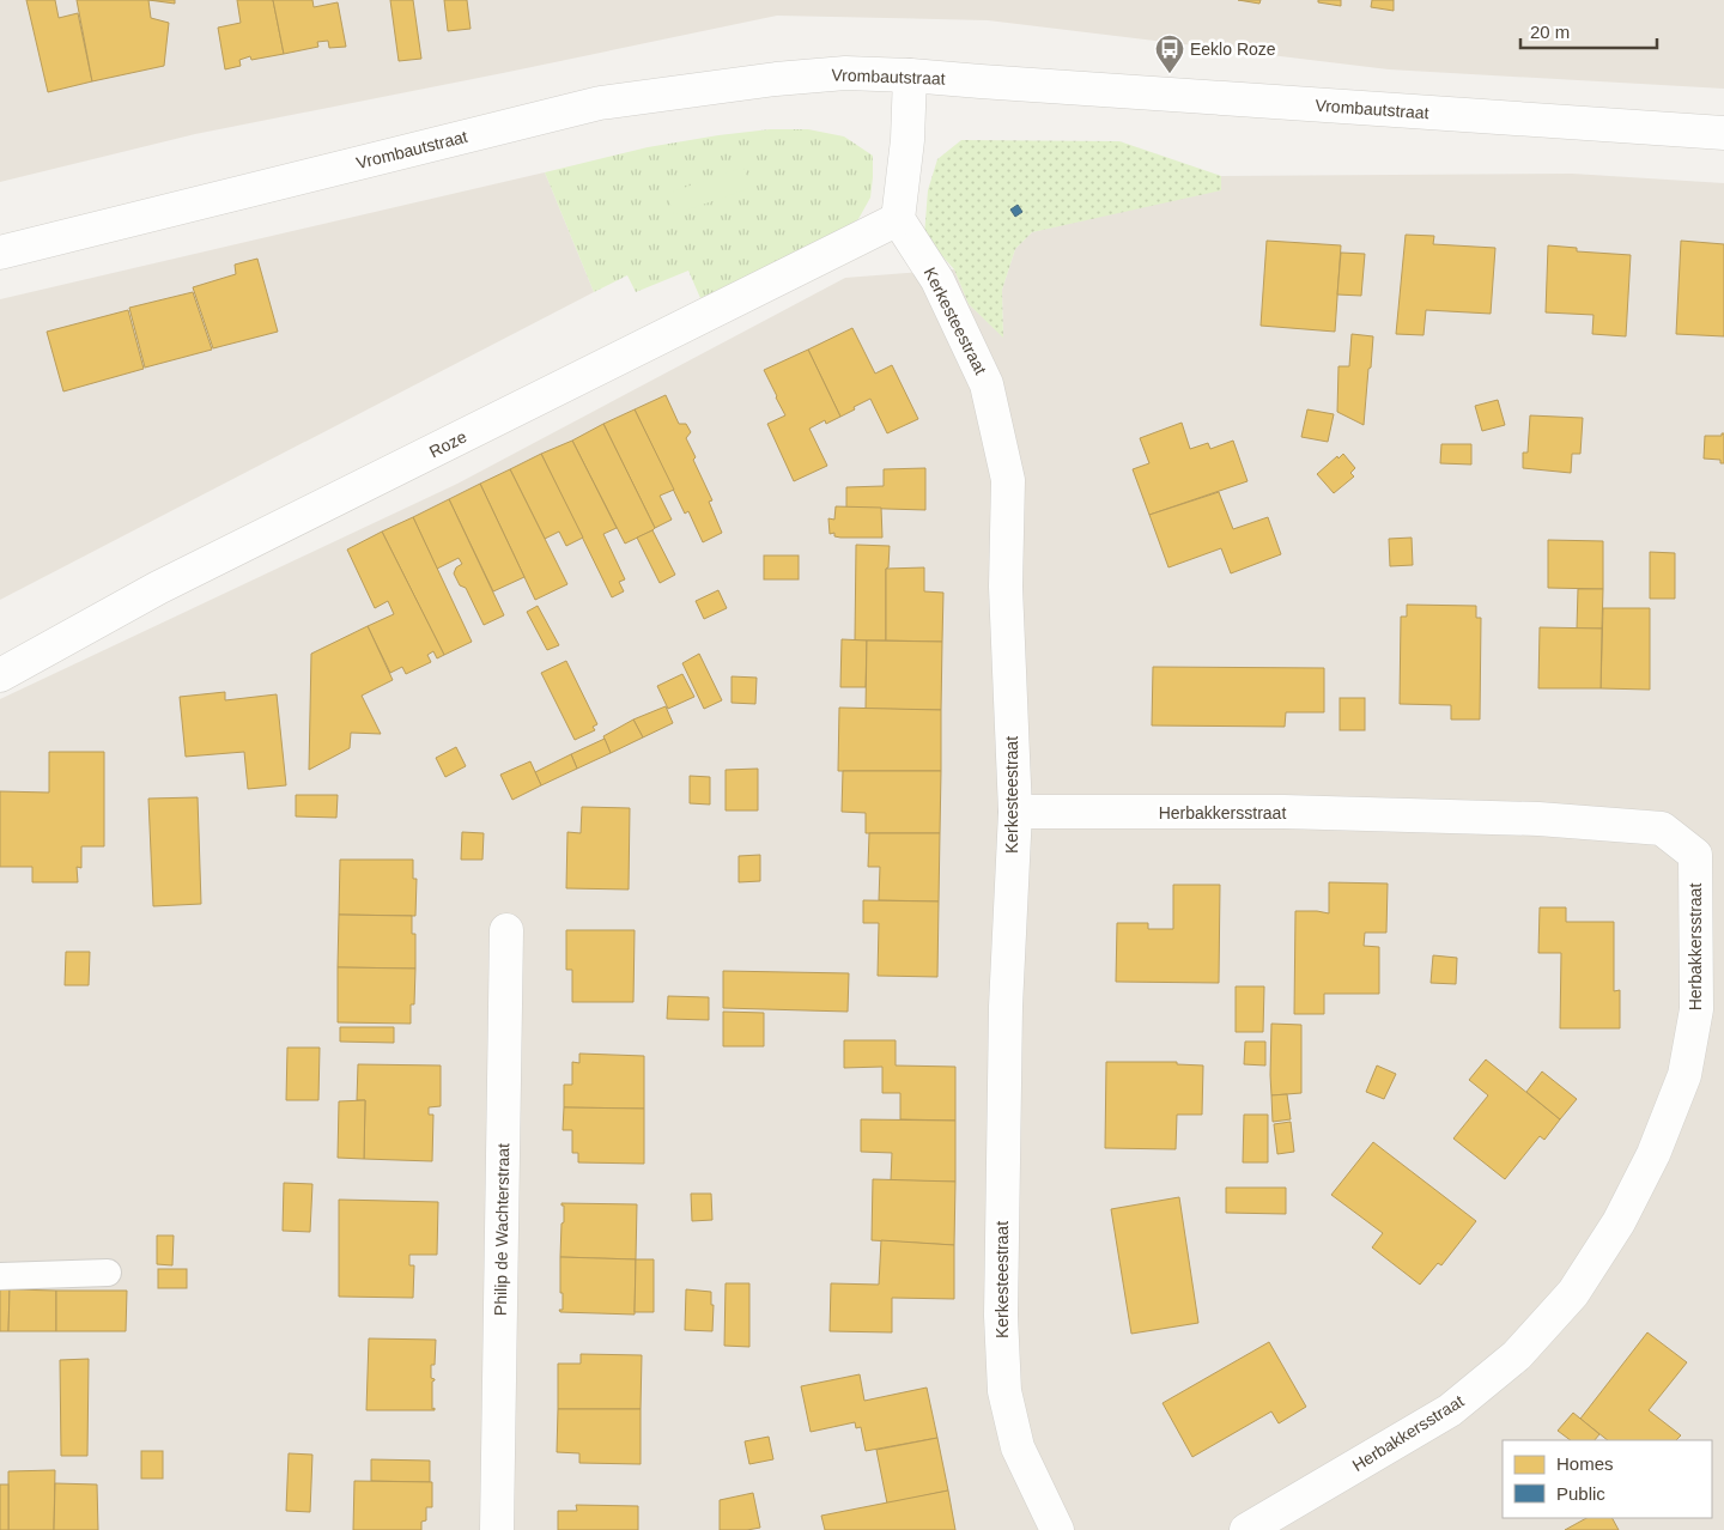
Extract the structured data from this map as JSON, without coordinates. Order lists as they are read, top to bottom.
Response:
{
  "streets": {
    "street": [
      "Vrombautstraat",
      "Kerkesteestraat",
      "Roze",
      "Herbakkersstraat",
      "Philip de Wachterstraat"
    ]
  },
  "crossings": [
    ["Kerkesteestraat", "Roze"],
    ["Kerkesteestraat", "Herbakkersstraat"]
  ],
  "places": {
    "bus stop": ["Eeklo Roze"]
  },
  "legend": ["Homes", "Public"],
  "scale_bar": "20 m"
}
